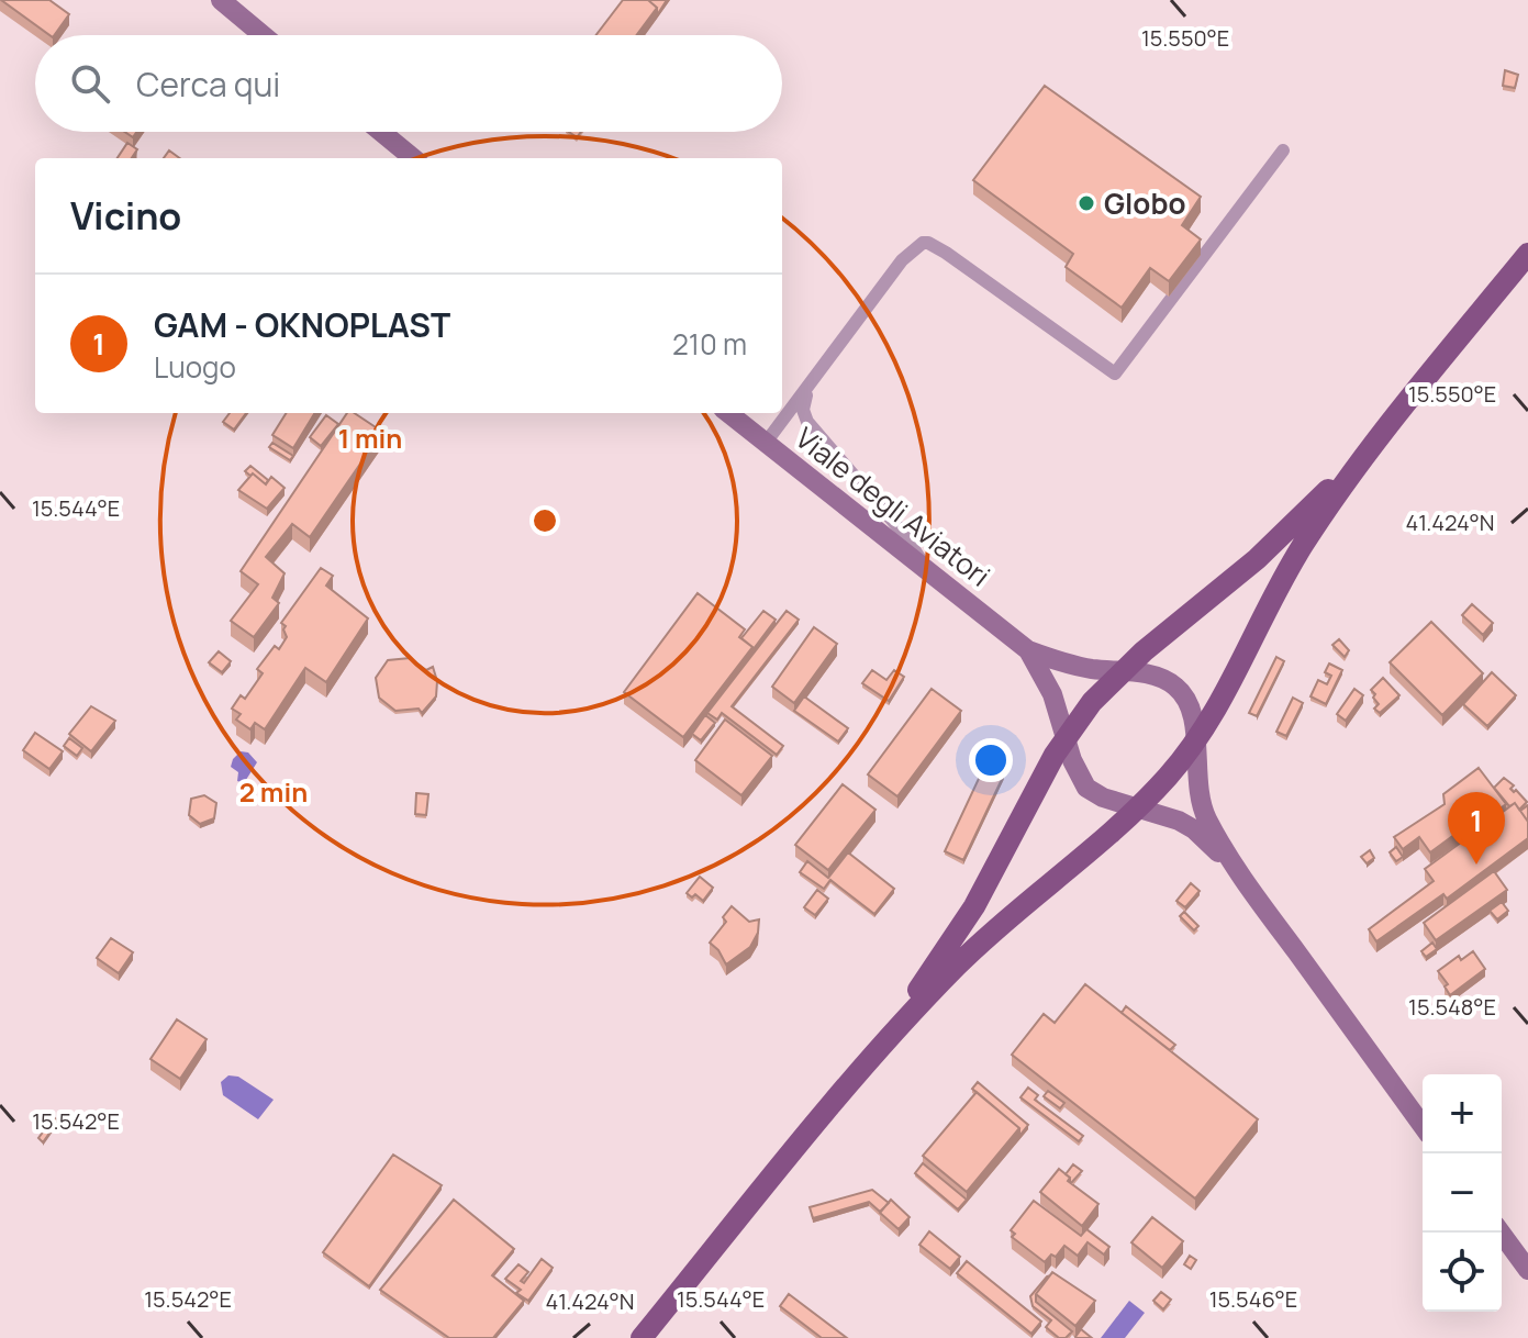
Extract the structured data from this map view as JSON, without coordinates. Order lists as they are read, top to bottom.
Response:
{
  "streets": {
    "main road": ["Viale degli Aviatori"]
  },
  "places": ["Globo"],
  "page": {
    "search": "Cerca qui",
    "heading": "Vicino",
    "list": [
      {
        "mark": "1",
        "name": "GAM - OKNOPLAST",
        "note": "Luogo",
        "value": "210 m"
      }
    ],
    "pins": "1",
    "map_buttons": ["+", "−"]
  },
  "coordinates": [
    "15.550°E",
    "15.544°E",
    "41.424°N",
    "15.548°E",
    "15.542°E",
    "15.546°E"
  ],
  "rings": ["1 min", "2 min"]
}
